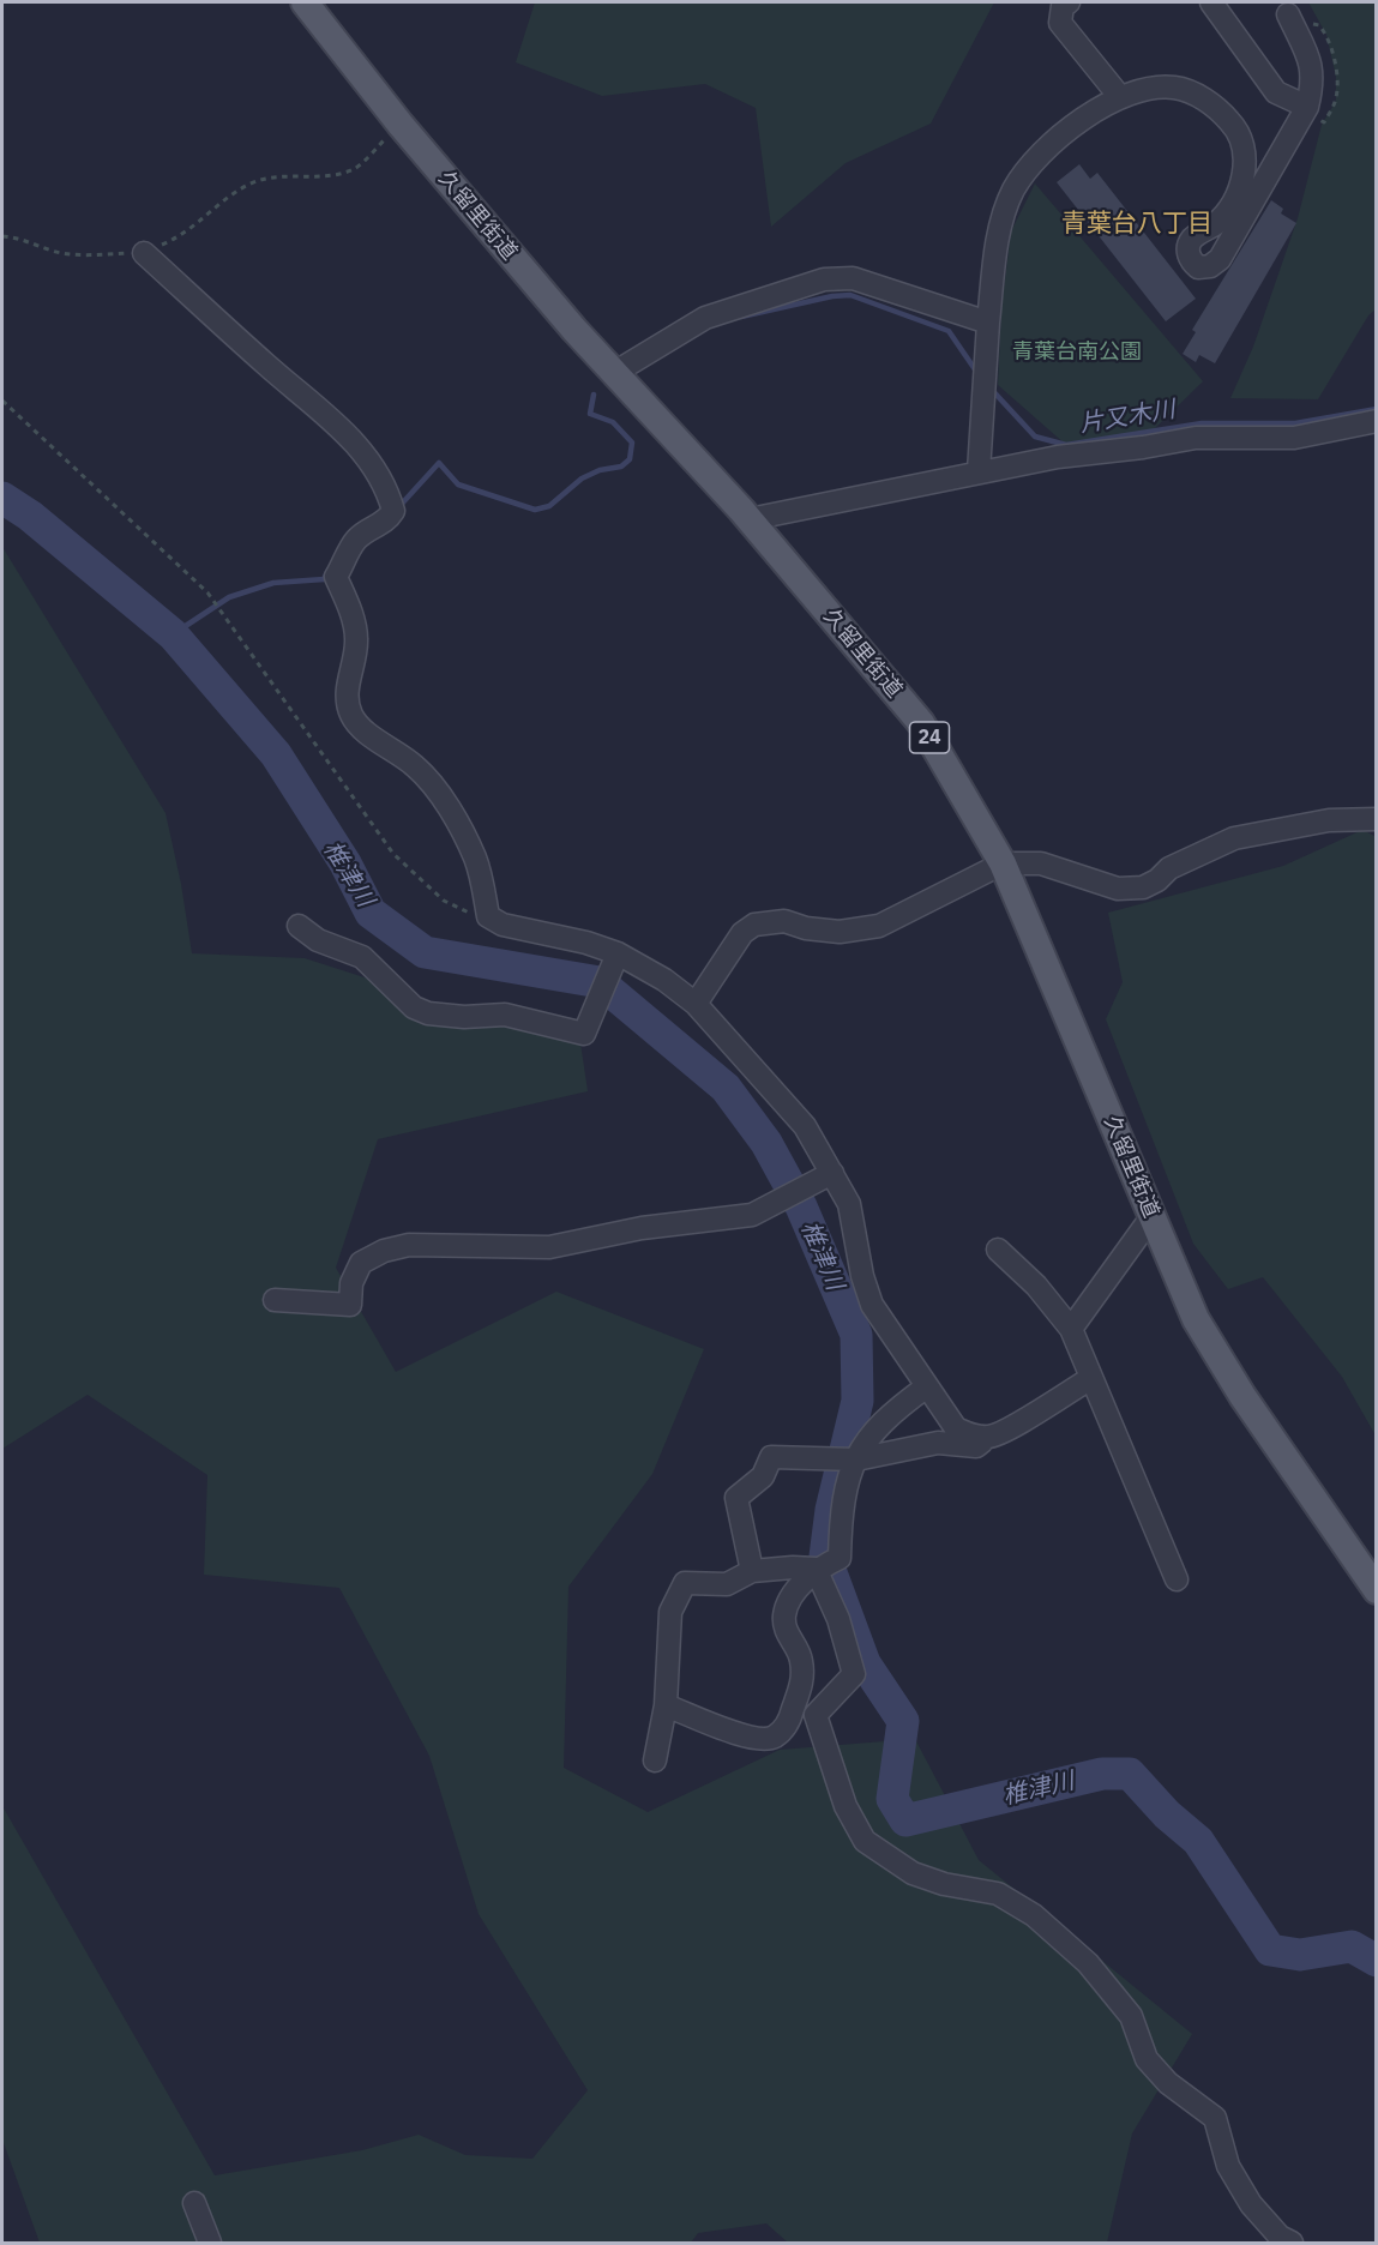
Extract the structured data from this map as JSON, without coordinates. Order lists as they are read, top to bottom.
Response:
{
  "streets": {
    "main road": ["久留里街道", "24"]
  },
  "districts": ["青葉台八丁目"],
  "water": ["片又木川", "椎津川"],
  "parks": ["青葉台南公園"]
}
